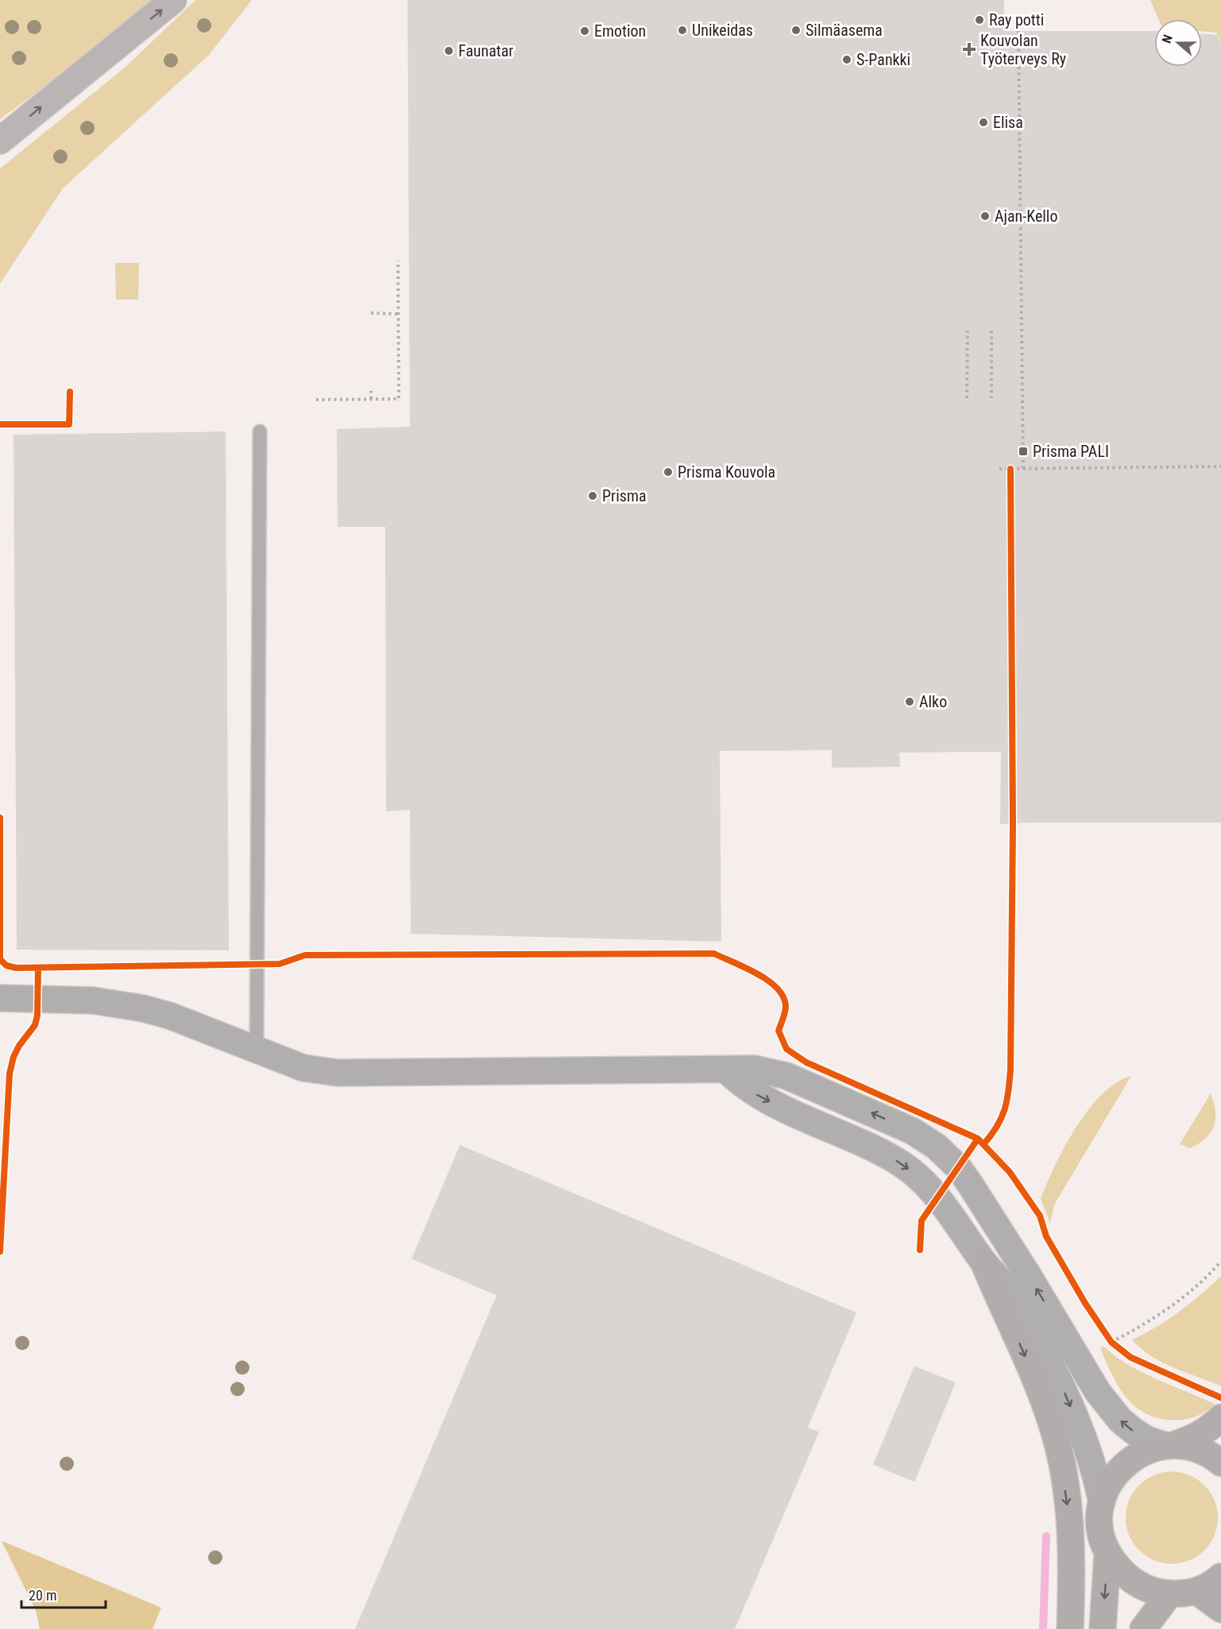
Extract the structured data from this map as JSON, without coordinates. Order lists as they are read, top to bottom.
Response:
{
  "places": {
    "other": [
      "Ray potti",
      "Unikeidas",
      "Silmäasema",
      "Emotion",
      "Faunatar",
      "S-Pankki",
      "Elisa",
      "Ajan-Kello",
      "Prisma Kouvola",
      "Prisma",
      "Alko"
    ],
    "health": ["Kouvolan Työterveys Ry"],
    "transit": ["Prisma PALI"]
  },
  "scale_bar": "20 m",
  "north": "left"
}
